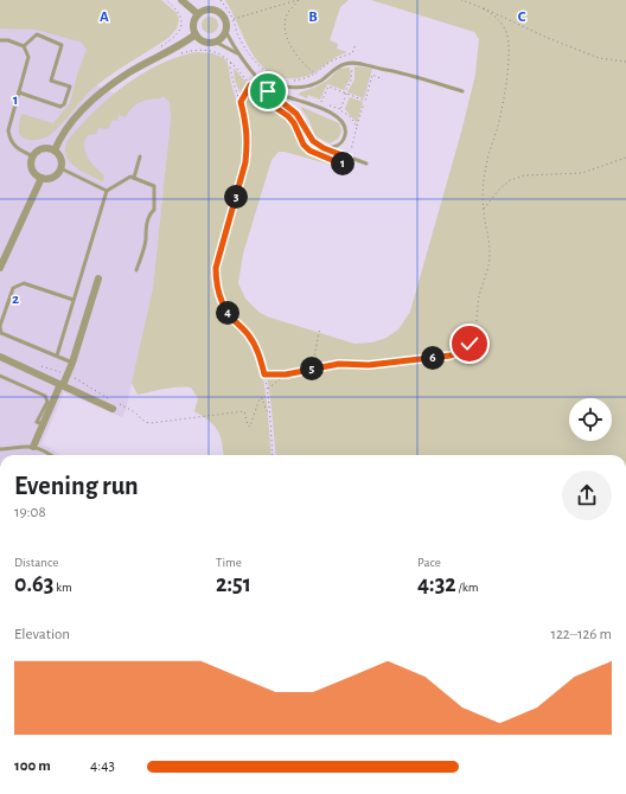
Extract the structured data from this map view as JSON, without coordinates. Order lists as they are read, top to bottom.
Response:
{
  "page": {
    "pins": [
      "1",
      "3",
      "4",
      "6",
      "5"
    ],
    "heading": ["Evening run", "19:08"],
    "stats": [
      ["Distance", "0.63 km"],
      ["Time", "2:51"],
      ["Pace", "4:32 /km"]
    ],
    "chart": ["Elevation", "122–126 m"],
    "list": [
      {
        "name": "100 m",
        "note": "4:43"
      }
    ]
  },
  "grid": {
    "columns": ["A", "B", "C"],
    "rows": ["1", "2"]
  }
}
